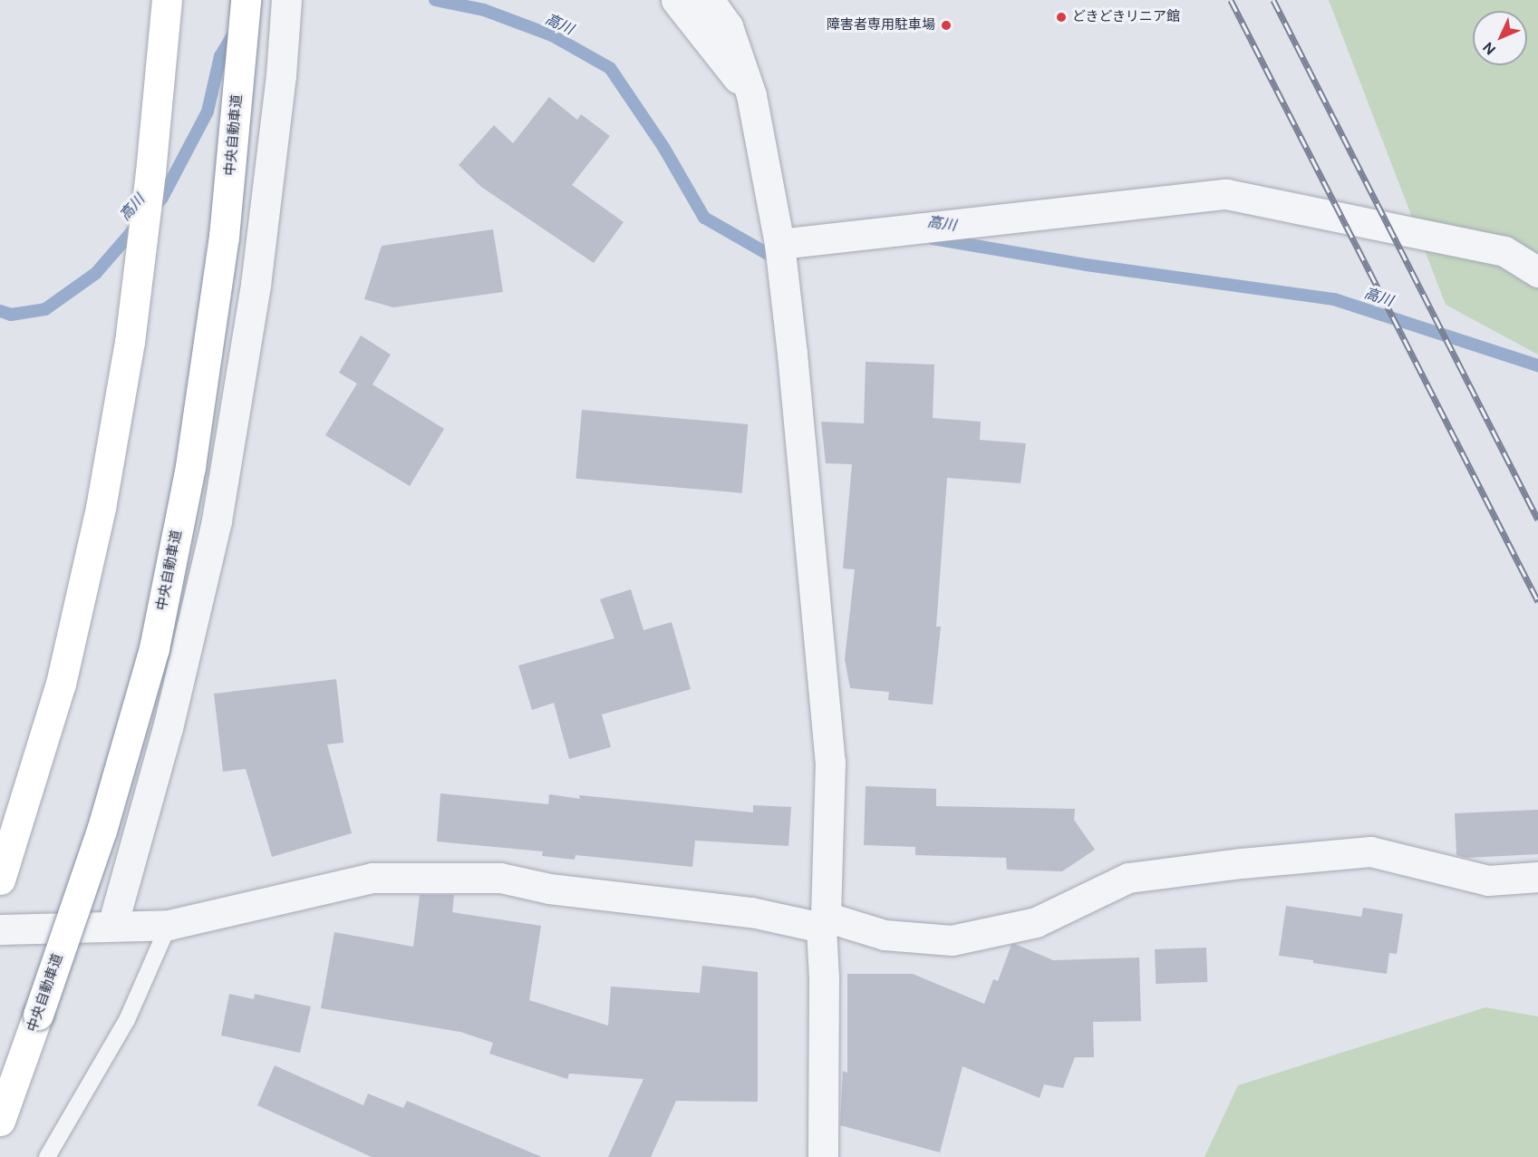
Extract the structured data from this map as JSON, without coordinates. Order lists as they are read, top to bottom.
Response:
{
  "streets": {
    "highway": ["中央自動車道"]
  },
  "water": ["高川"],
  "places": ["どきどきリニア館", "障害者専用駐車場"],
  "north": "bottom left"
}
